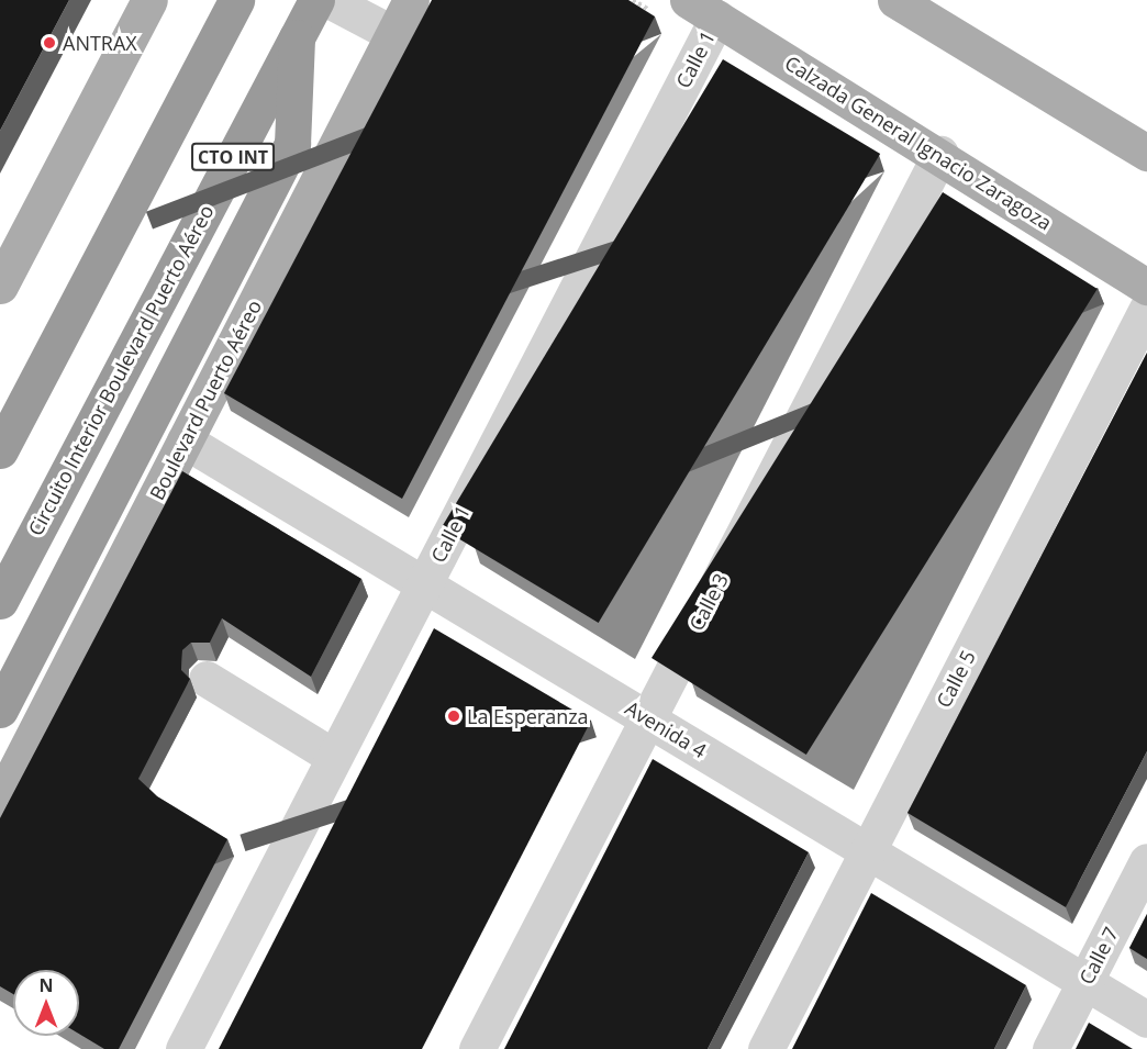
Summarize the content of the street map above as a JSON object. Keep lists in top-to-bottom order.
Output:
{
  "streets": {
    "highway": ["CTO INT", "Circuito Interior Boulevard Puerto Aéreo"],
    "main road": ["Calzada General Ignacio Zaragoza", "Boulevard Puerto Aéreo"],
    "street": [
      "Calle 1",
      "Calle 3",
      "Calle 5",
      "Avenida 4",
      "Calle 7"
    ]
  },
  "crossings": [
    ["Calle 1", "Calzada General Ignacio Zaragoza"],
    ["Calle 1", "Avenida 4"],
    ["Calzada General Ignacio Zaragoza", "Calle 3"],
    ["Boulevard Puerto Aéreo", "Avenida 4"],
    ["Calle 3", "Avenida 4"],
    ["Calle 5", "Avenida 4"],
    ["Avenida 4", "Calle 7"]
  ],
  "places": ["ANTRAX", "La Esperanza"],
  "north": "top"
}
